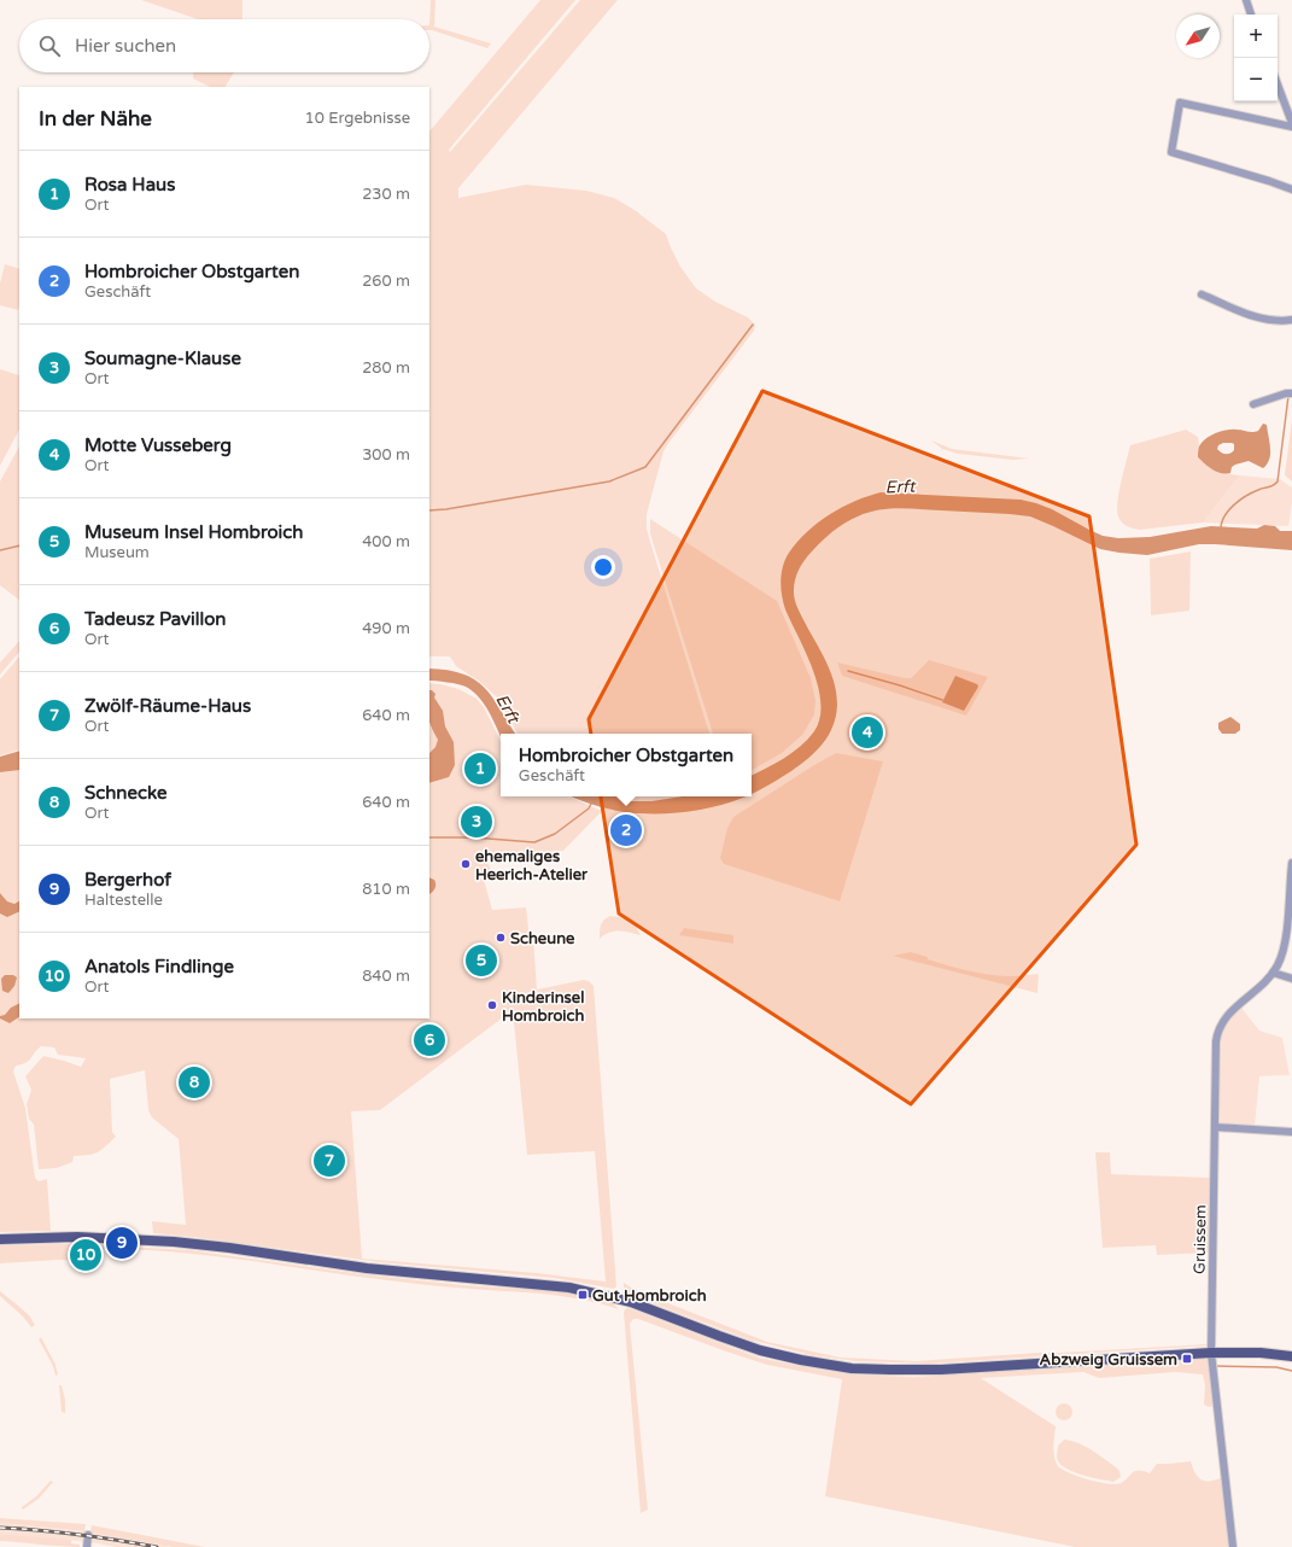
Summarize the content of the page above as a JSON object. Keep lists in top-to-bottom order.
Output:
{
  "streets": {
    "street": ["Gruissem"]
  },
  "water": ["Erft"],
  "places": {
    "other": ["ehemaliges Heerich-Atelier", "Scheune", "Kinderinsel Hombroich"],
    "transit": ["Gut Hombroich", "Abzweig Gruissem"]
  },
  "north": "bottom left",
  "page": {
    "map_buttons": ["+", "−"],
    "search": "Hier suchen",
    "heading": ["In der Nähe", "10 Ergebnisse"],
    "list": [
      {
        "mark": "1",
        "name": "Rosa Haus",
        "note": "Ort",
        "value": "230 m"
      },
      {
        "mark": "2",
        "name": "Hombroicher Obstgarten",
        "note": "Geschäft",
        "value": "260 m"
      },
      {
        "mark": "3",
        "name": "Soumagne-Klause",
        "note": "Ort",
        "value": "280 m"
      },
      {
        "mark": "4",
        "name": "Motte Vusseberg",
        "note": "Ort",
        "value": "300 m"
      },
      {
        "mark": "5",
        "name": "Museum Insel Hombroich",
        "note": "Museum",
        "value": "400 m"
      },
      {
        "mark": "6",
        "name": "Tadeusz Pavillon",
        "note": "Ort",
        "value": "490 m"
      },
      {
        "mark": "7",
        "name": "Zwölf-Räume-Haus",
        "note": "Ort",
        "value": "640 m"
      },
      {
        "mark": "8",
        "name": "Schnecke",
        "note": "Ort",
        "value": "640 m"
      },
      {
        "mark": "9",
        "name": "Bergerhof",
        "note": "Haltestelle",
        "value": "810 m"
      },
      {
        "mark": "10",
        "name": "Anatols Findlinge",
        "note": "Ort",
        "value": "840 m"
      }
    ],
    "pins": [
      "4",
      "1",
      "3",
      "2",
      "5",
      "6",
      "8",
      "7",
      "9",
      "10"
    ],
    "popup": ["Hombroicher Obstgarten", "Geschäft"]
  }
}
